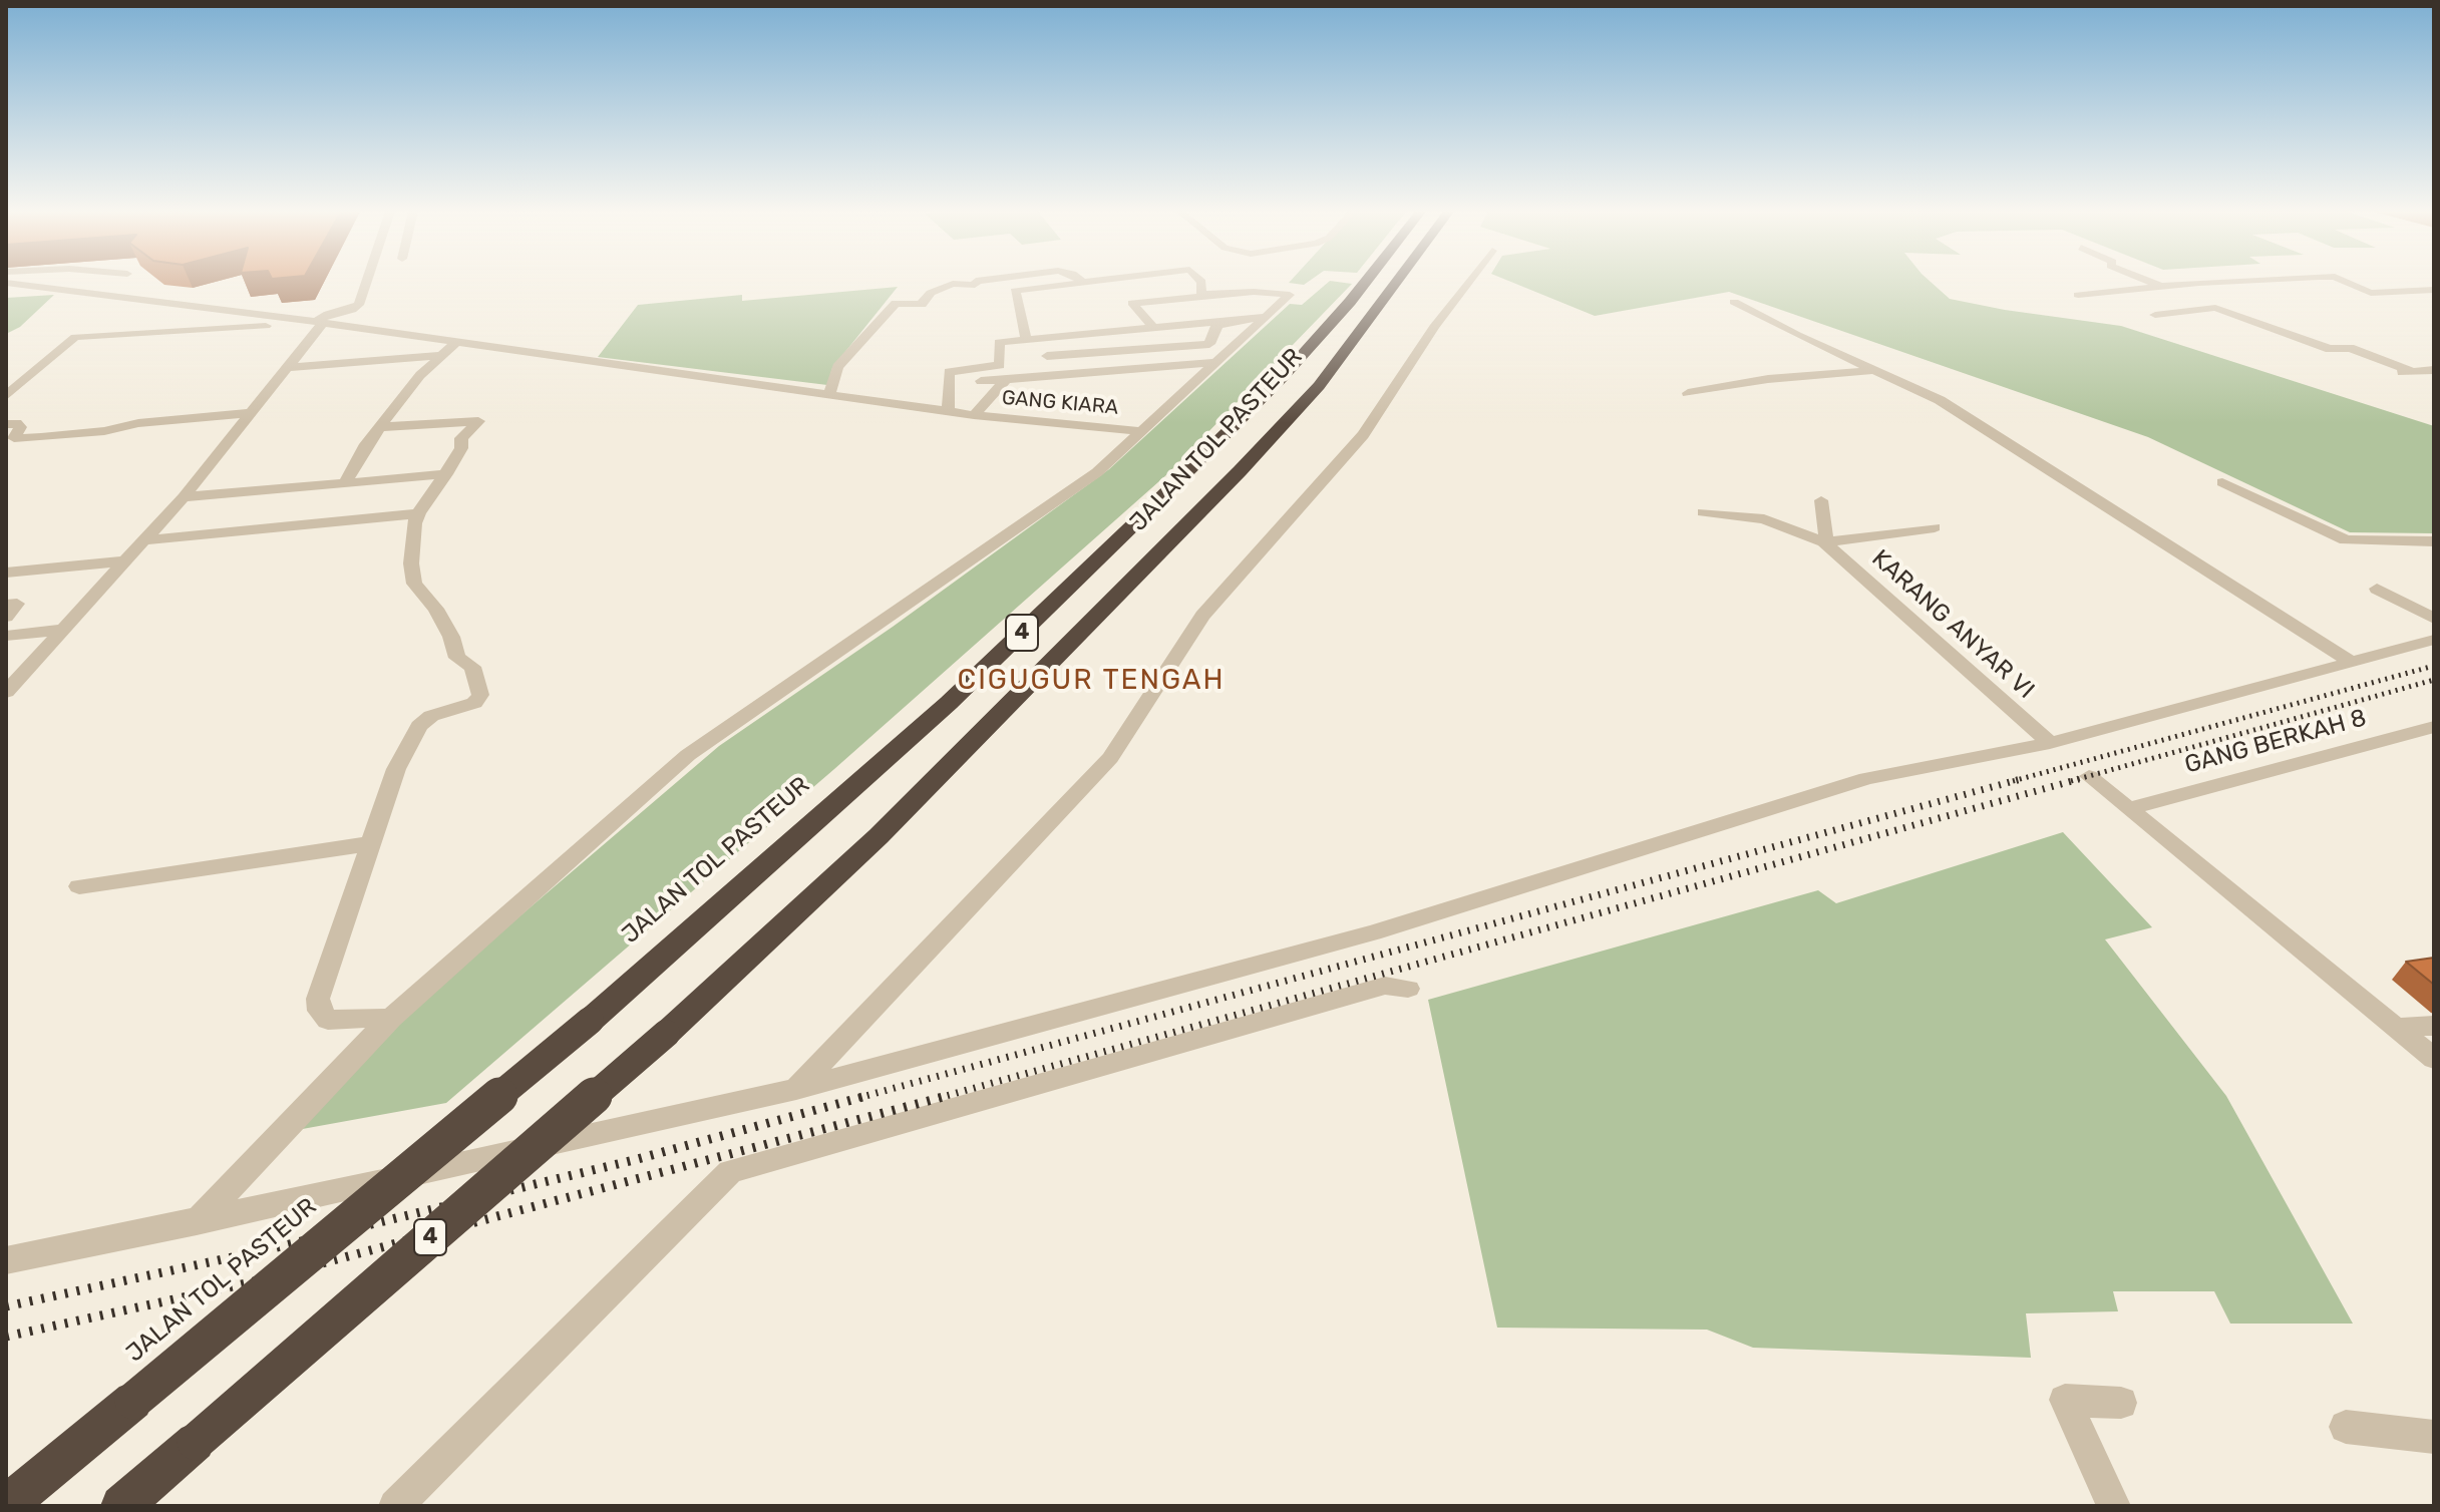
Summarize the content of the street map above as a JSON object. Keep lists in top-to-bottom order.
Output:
{
  "streets": {
    "highway": ["JALAN TOL PASTEUR", "4"],
    "street": ["GANG KIARA", "KARANG ANYAR VI", "GANG BERKAH 8"]
  },
  "districts": ["CIGUGUR TENGAH"]
}
